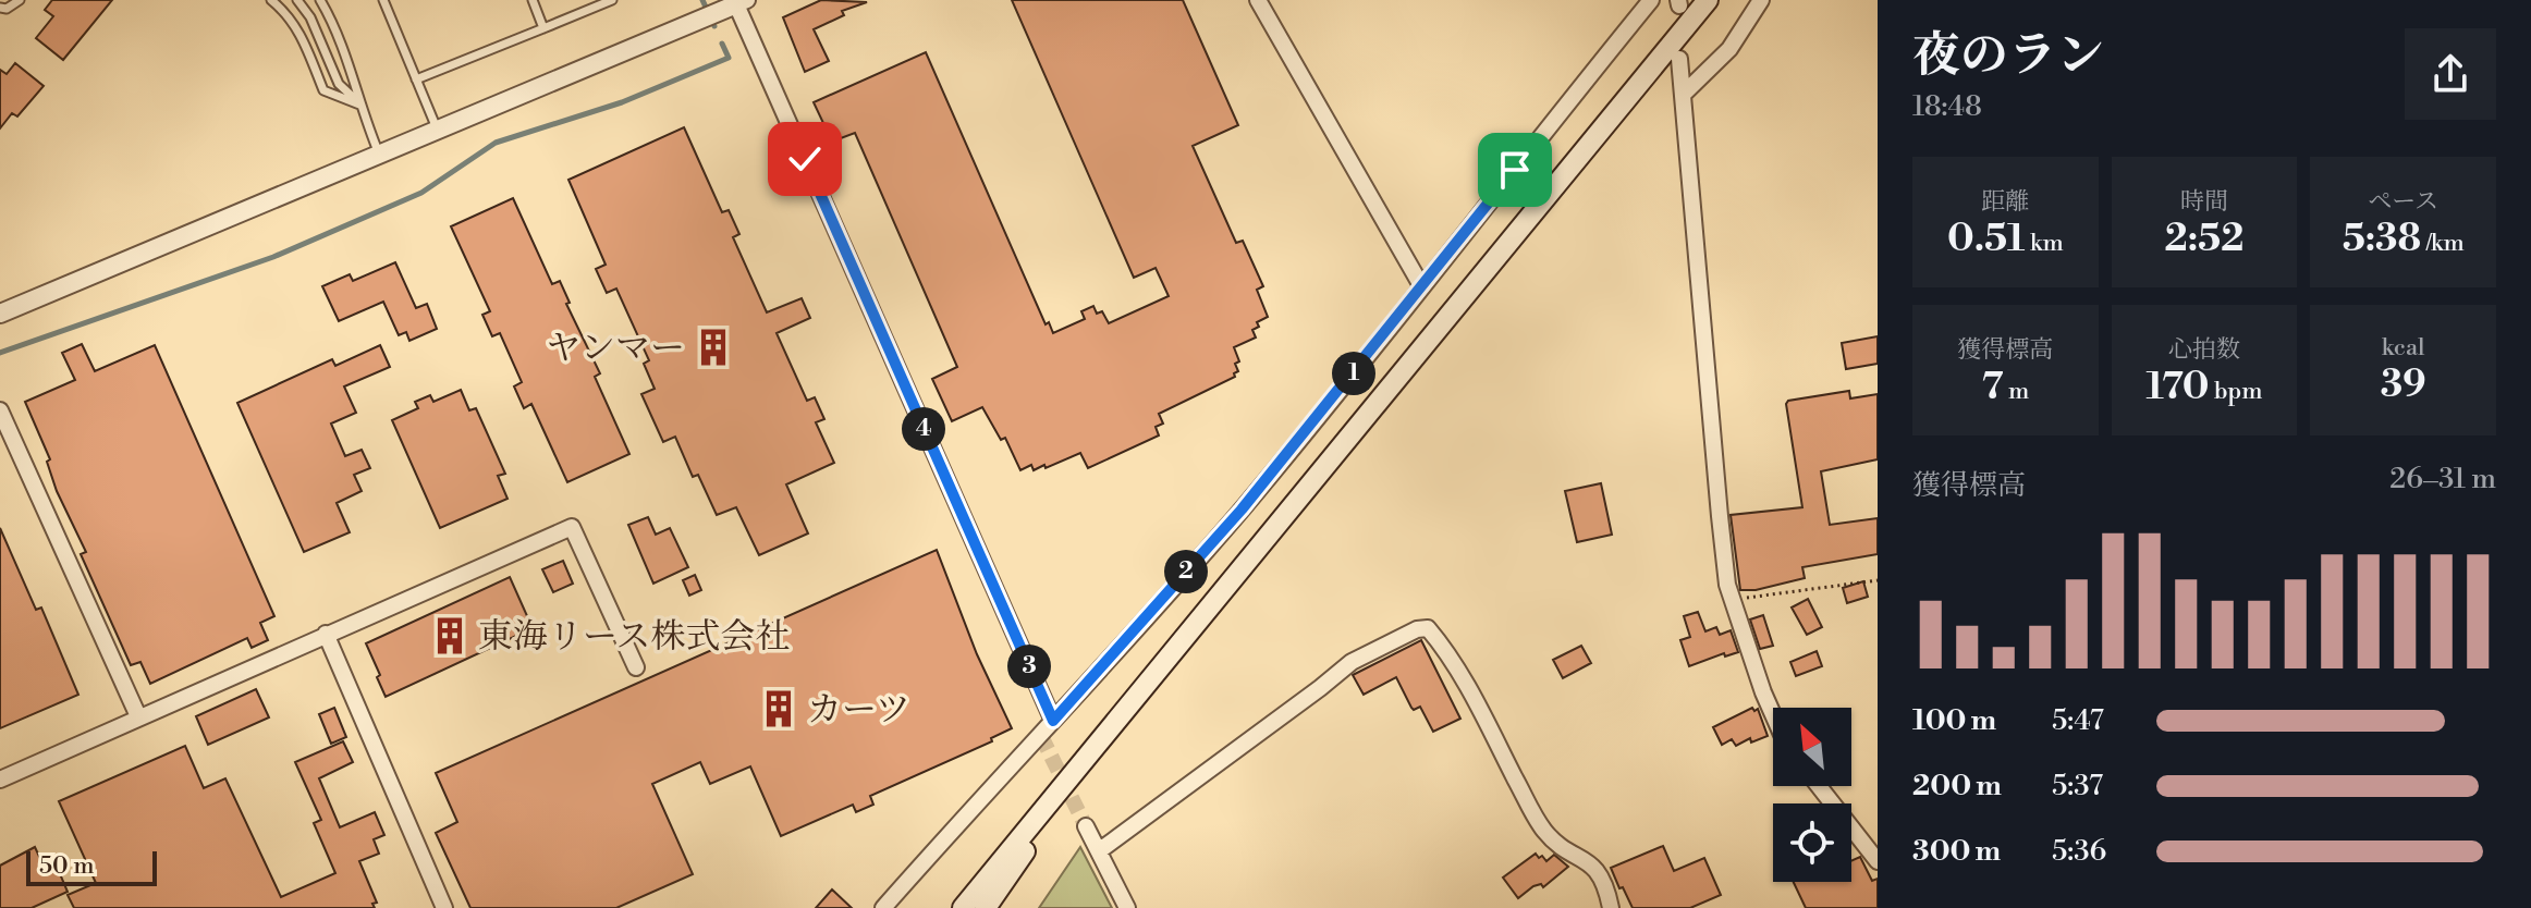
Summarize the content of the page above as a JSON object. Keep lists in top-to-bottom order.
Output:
{
  "places": {
    "building": ["ヤンマー", "東海リース株式会社", "カーツ"]
  },
  "scale_bar": "50 m",
  "north": "top left",
  "page": {
    "heading": ["夜のラン", "18:48"],
    "stats": [
      ["距離", "0.51 km"],
      ["時間", "2:52"],
      ["ペース", "5:38 /km"],
      ["獲得標高", "7 m"],
      ["心拍数", "170 bpm"],
      ["kcal", "39"]
    ],
    "pins": [
      "1",
      "4",
      "2",
      "3"
    ],
    "chart": ["獲得標高", "26–31 m"],
    "list": [
      {
        "name": "100 m",
        "note": "5:47"
      },
      {
        "name": "200 m",
        "note": "5:37"
      },
      {
        "name": "300 m",
        "note": "5:36"
      }
    ],
    "scale": "50 m"
  }
}
